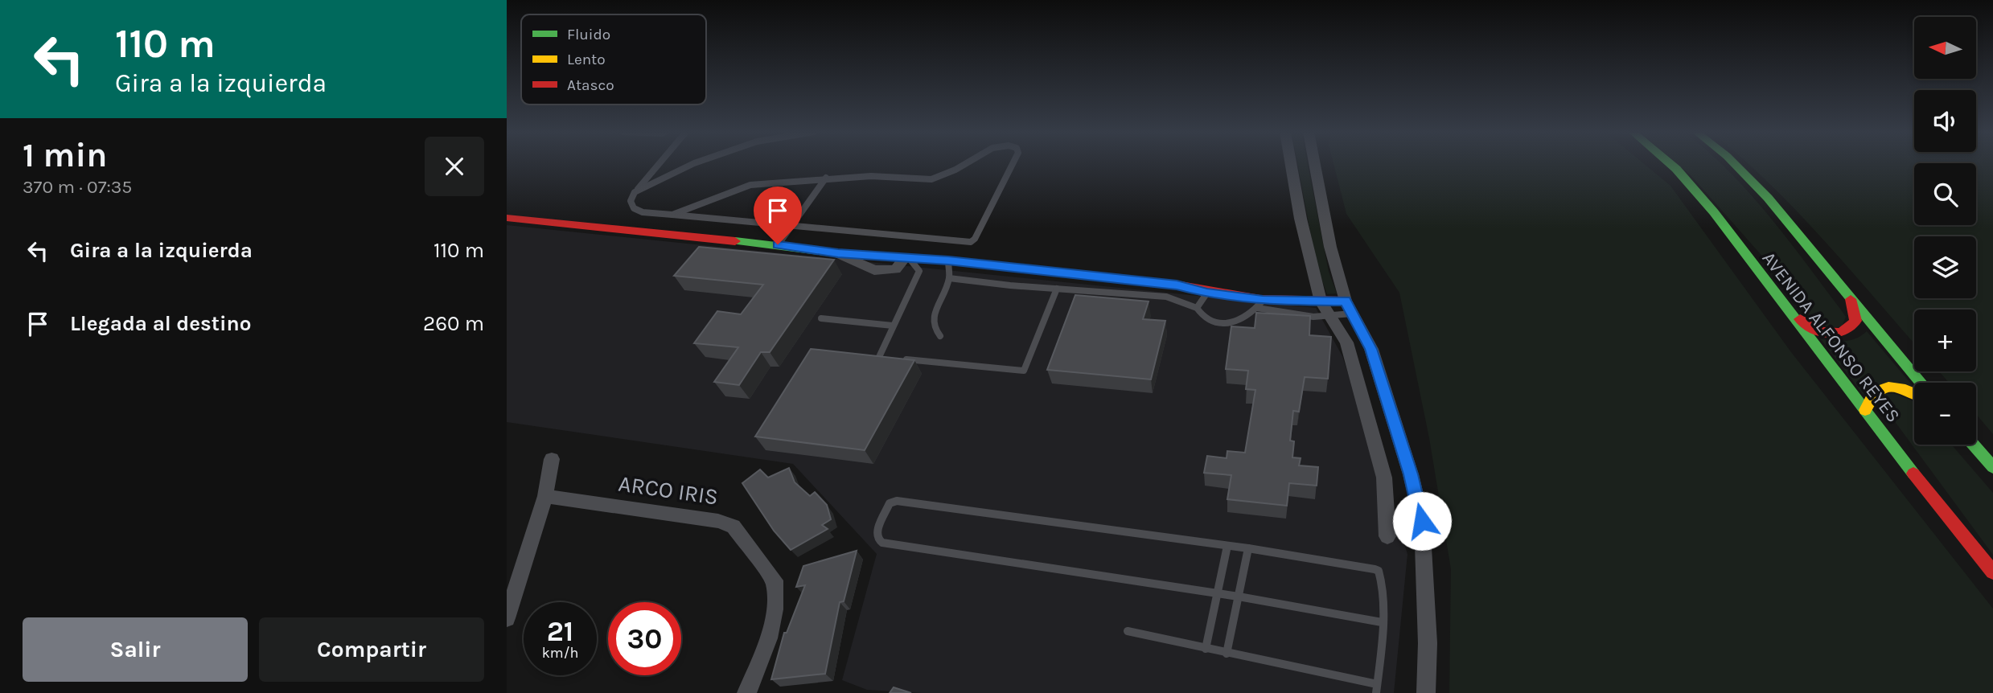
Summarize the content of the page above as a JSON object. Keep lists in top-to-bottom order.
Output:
{
  "streets": {
    "main road": ["AVENIDA ALFONSO REYES"],
    "street": ["ARCO IRIS"]
  },
  "legend": ["Fluido", "Lento", "Atasco"],
  "north": "left",
  "page": {
    "turn": ["110 m", "Gira a la izquierda"],
    "map_buttons": ["+", "−"],
    "heading": ["1 min", "370 m · 07:35"],
    "list": [
      {
        "name": "Gira a la izquierda",
        "value": "110 m"
      },
      {
        "name": "Llegada al destino",
        "value": "260 m"
      }
    ],
    "speed": "21 km/h",
    "limit": "30",
    "buttons": ["Salir", "Compartir"]
  }
}
